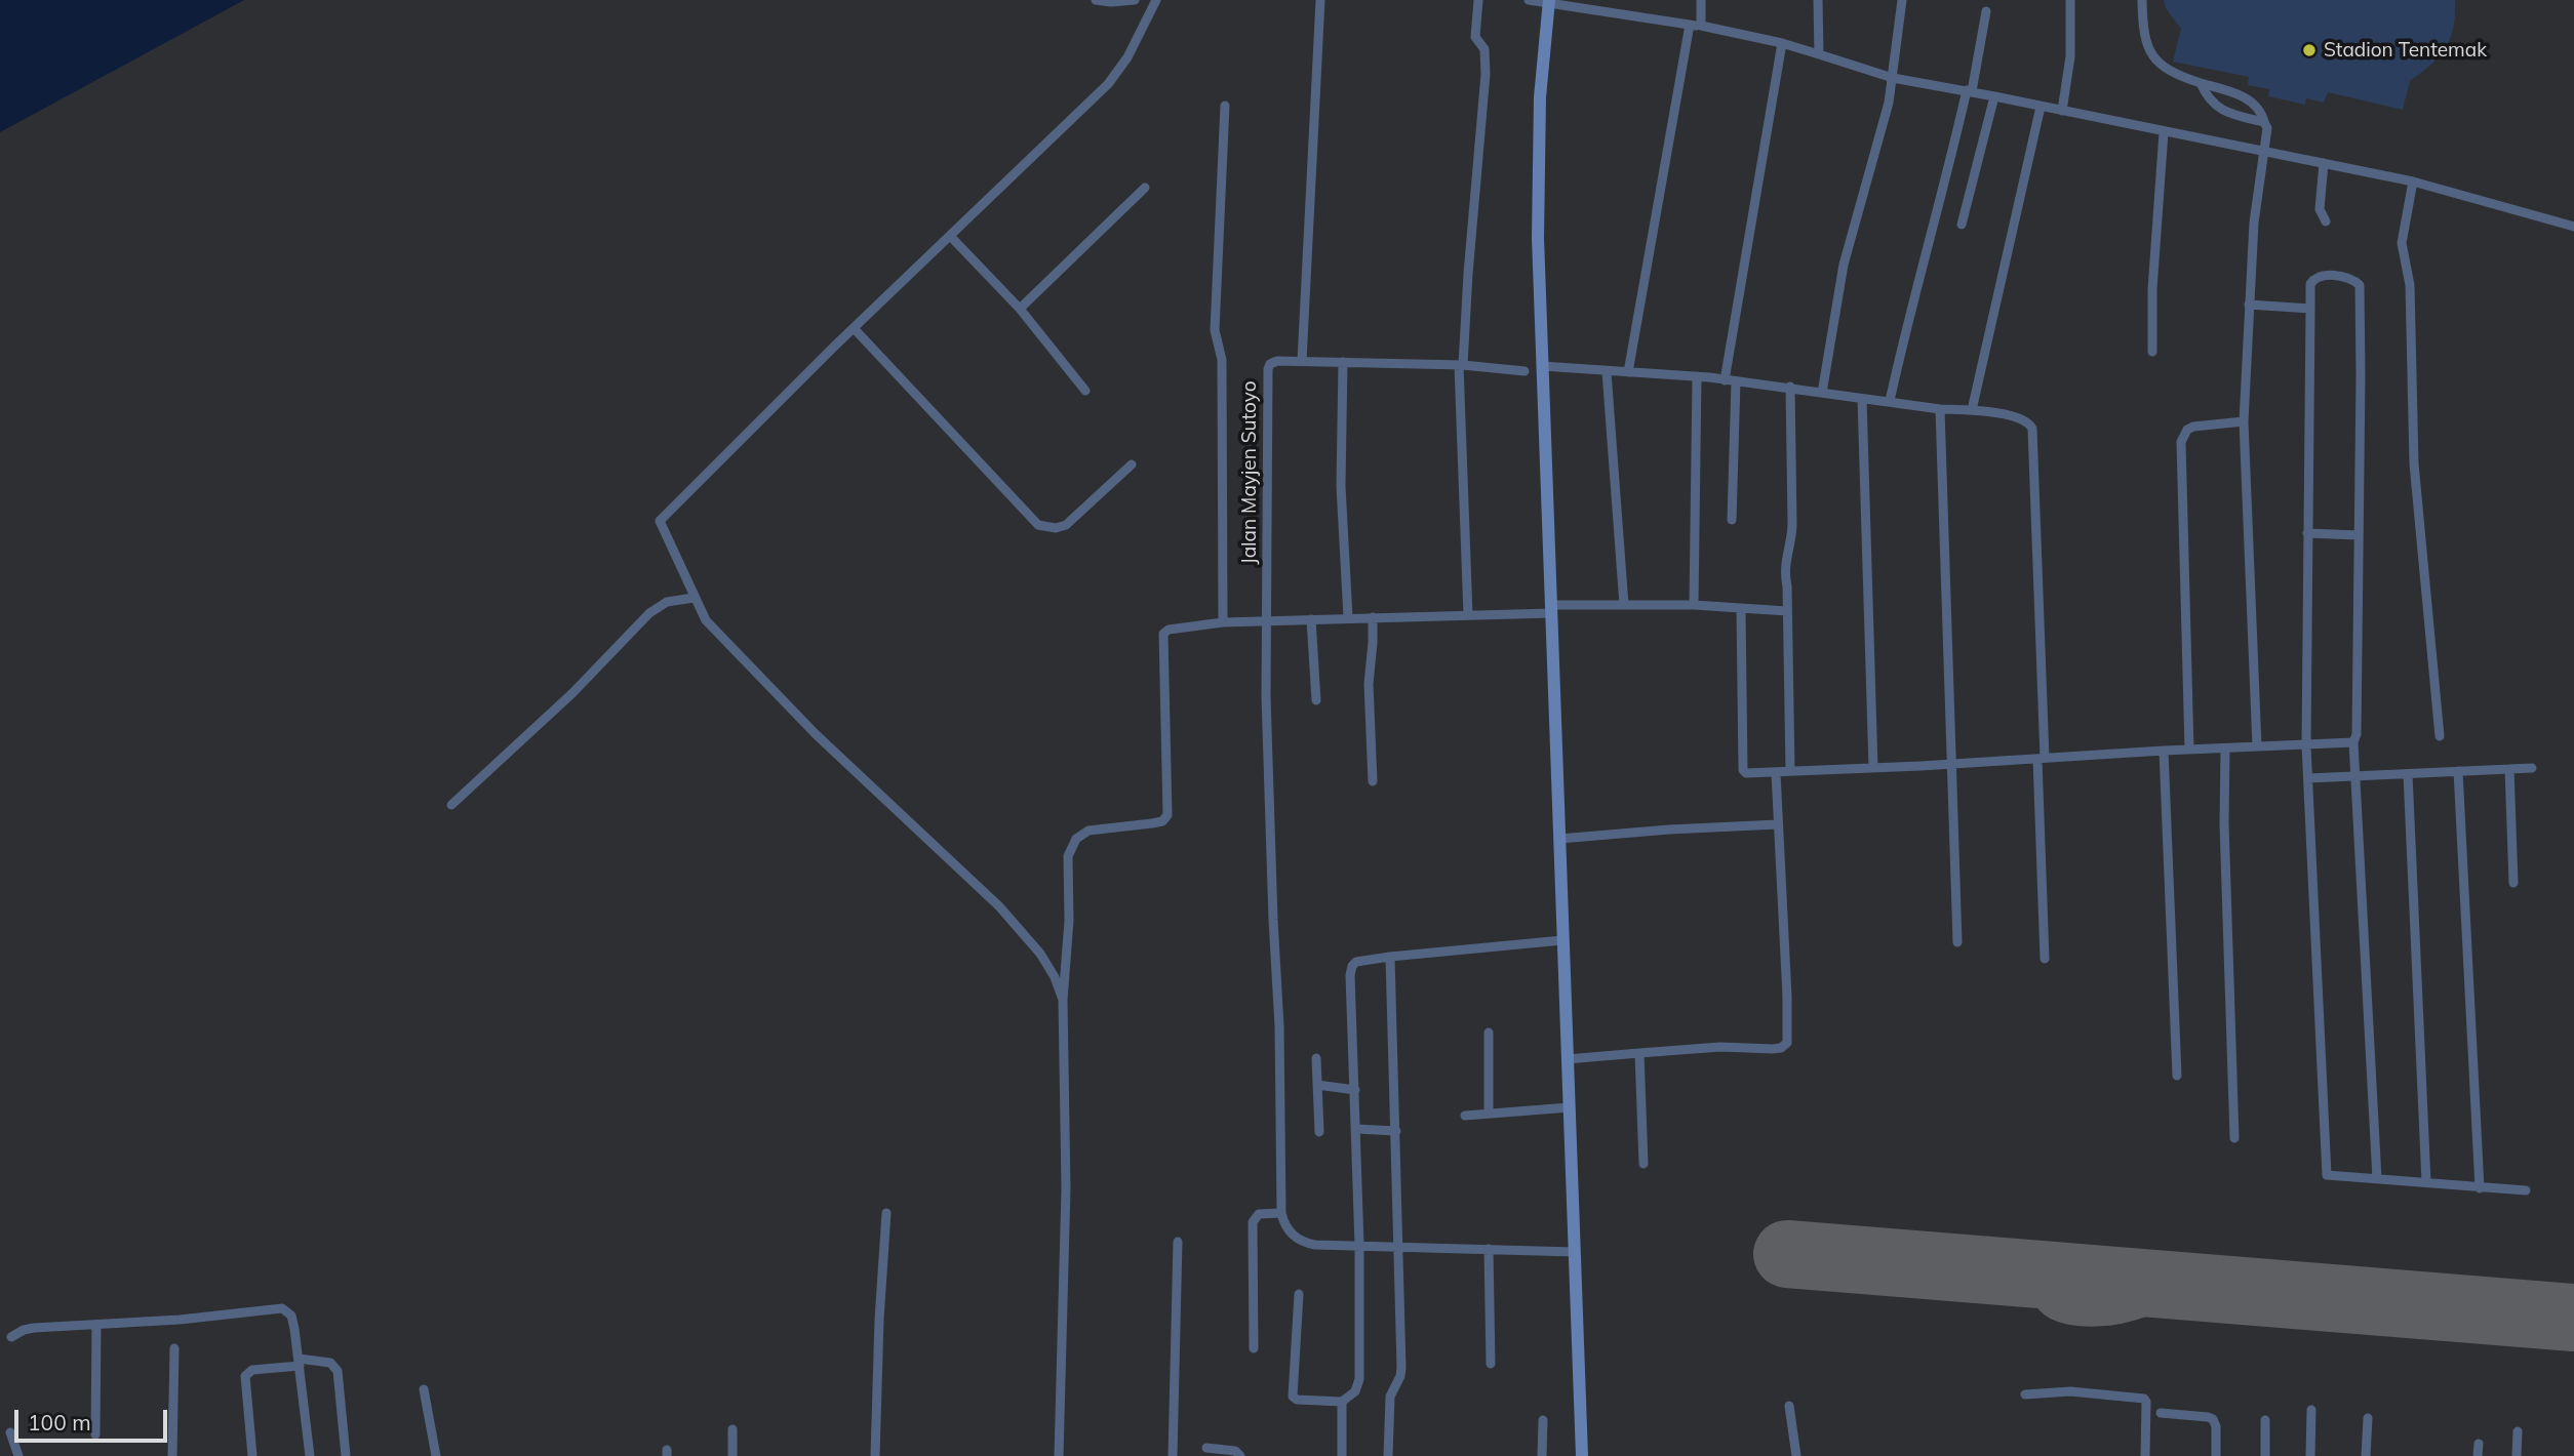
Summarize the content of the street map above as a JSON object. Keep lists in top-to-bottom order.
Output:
{
  "streets": {
    "street": ["Jalan Mayjen Sutoyo"]
  },
  "places": ["Stadion Tentemak"],
  "scale_bar": "100 m"
}
